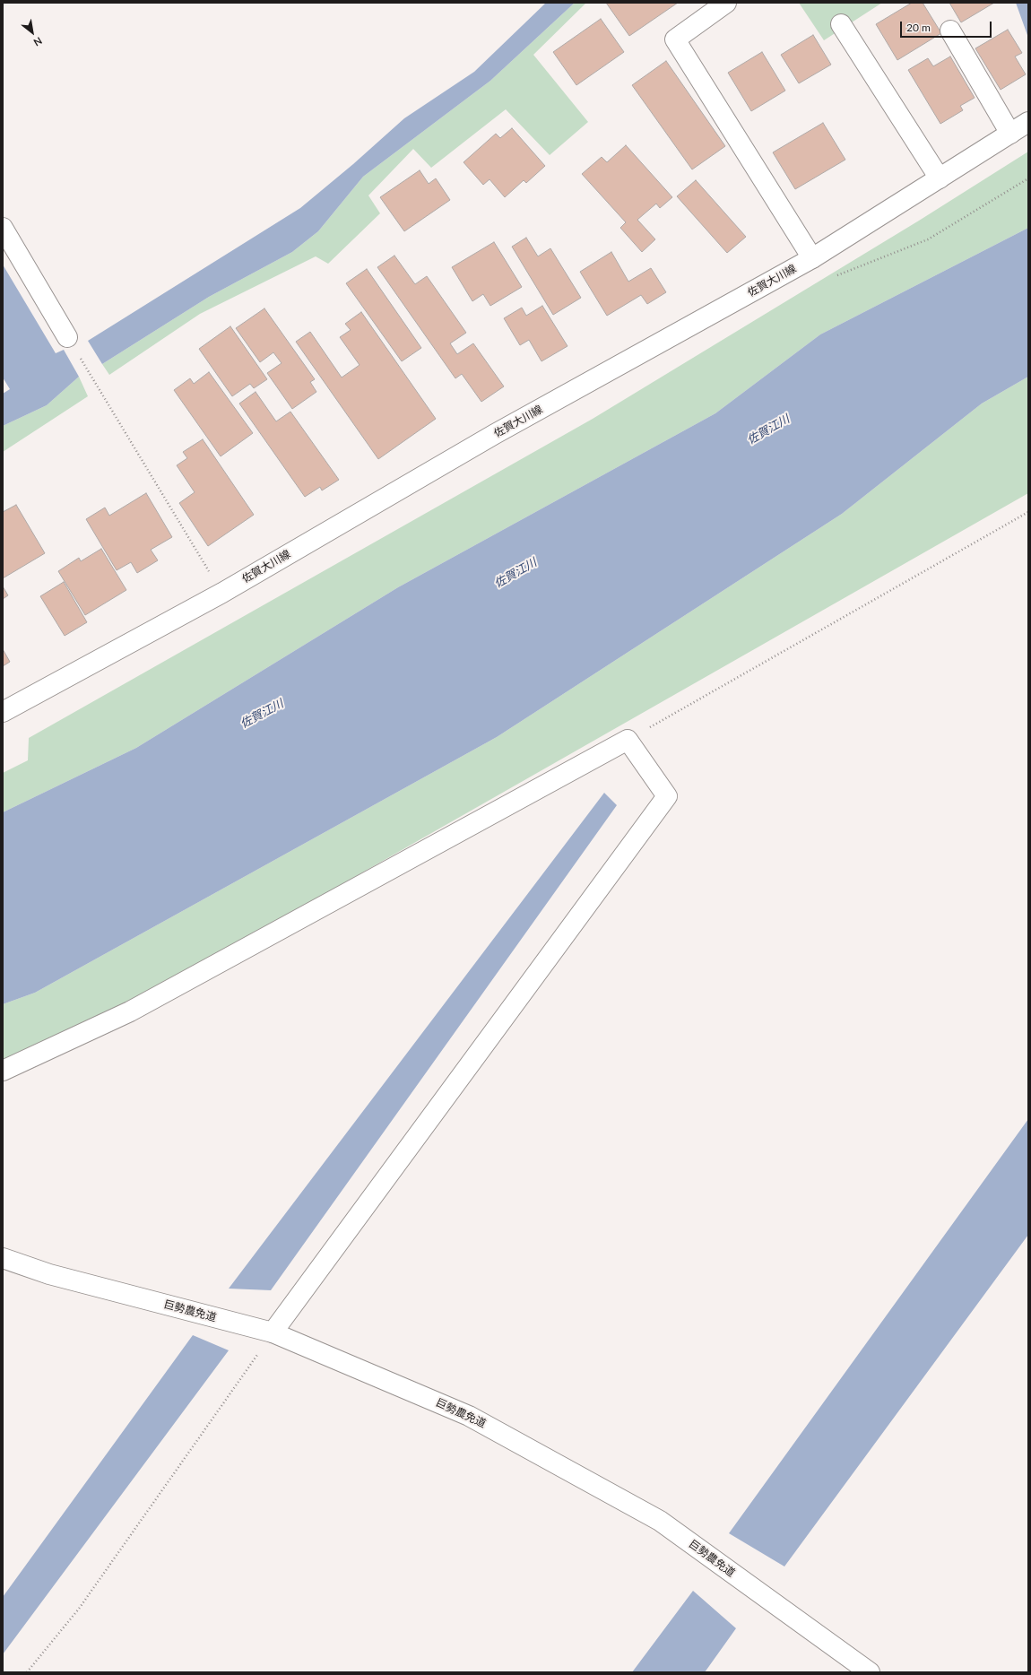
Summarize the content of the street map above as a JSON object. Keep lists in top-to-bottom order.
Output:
{
  "streets": {
    "street": ["佐賀大川線", "巨勢農免道"]
  },
  "water": ["佐賀江川"],
  "scale_bar": "20 m",
  "north": "bottom right"
}
